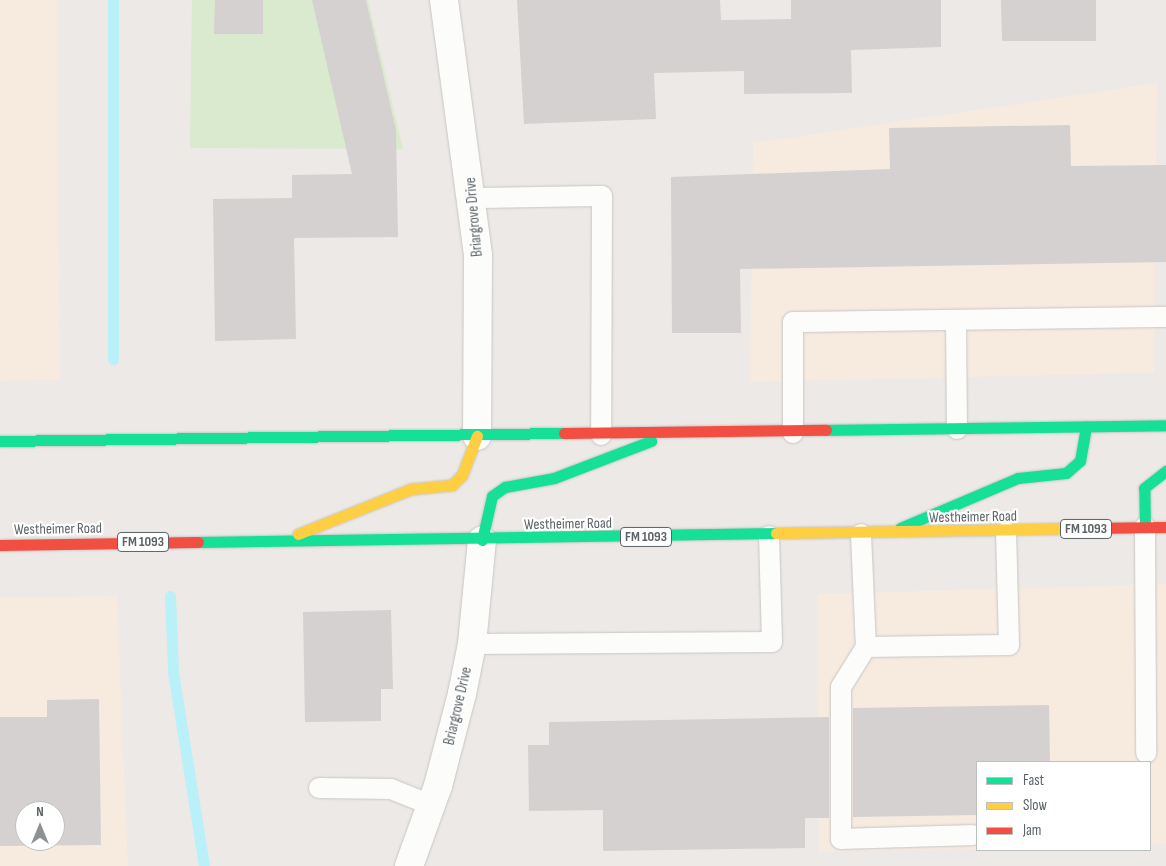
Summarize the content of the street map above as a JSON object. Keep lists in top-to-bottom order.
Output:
{
  "streets": {
    "main road": ["Westheimer Road", "FM 1093"],
    "street": ["Briargrove Drive"]
  },
  "crossings": [
    ["Briargrove Drive", "Westheimer Road"]
  ],
  "legend": ["Fast", "Slow", "Jam"],
  "north": "top"
}
